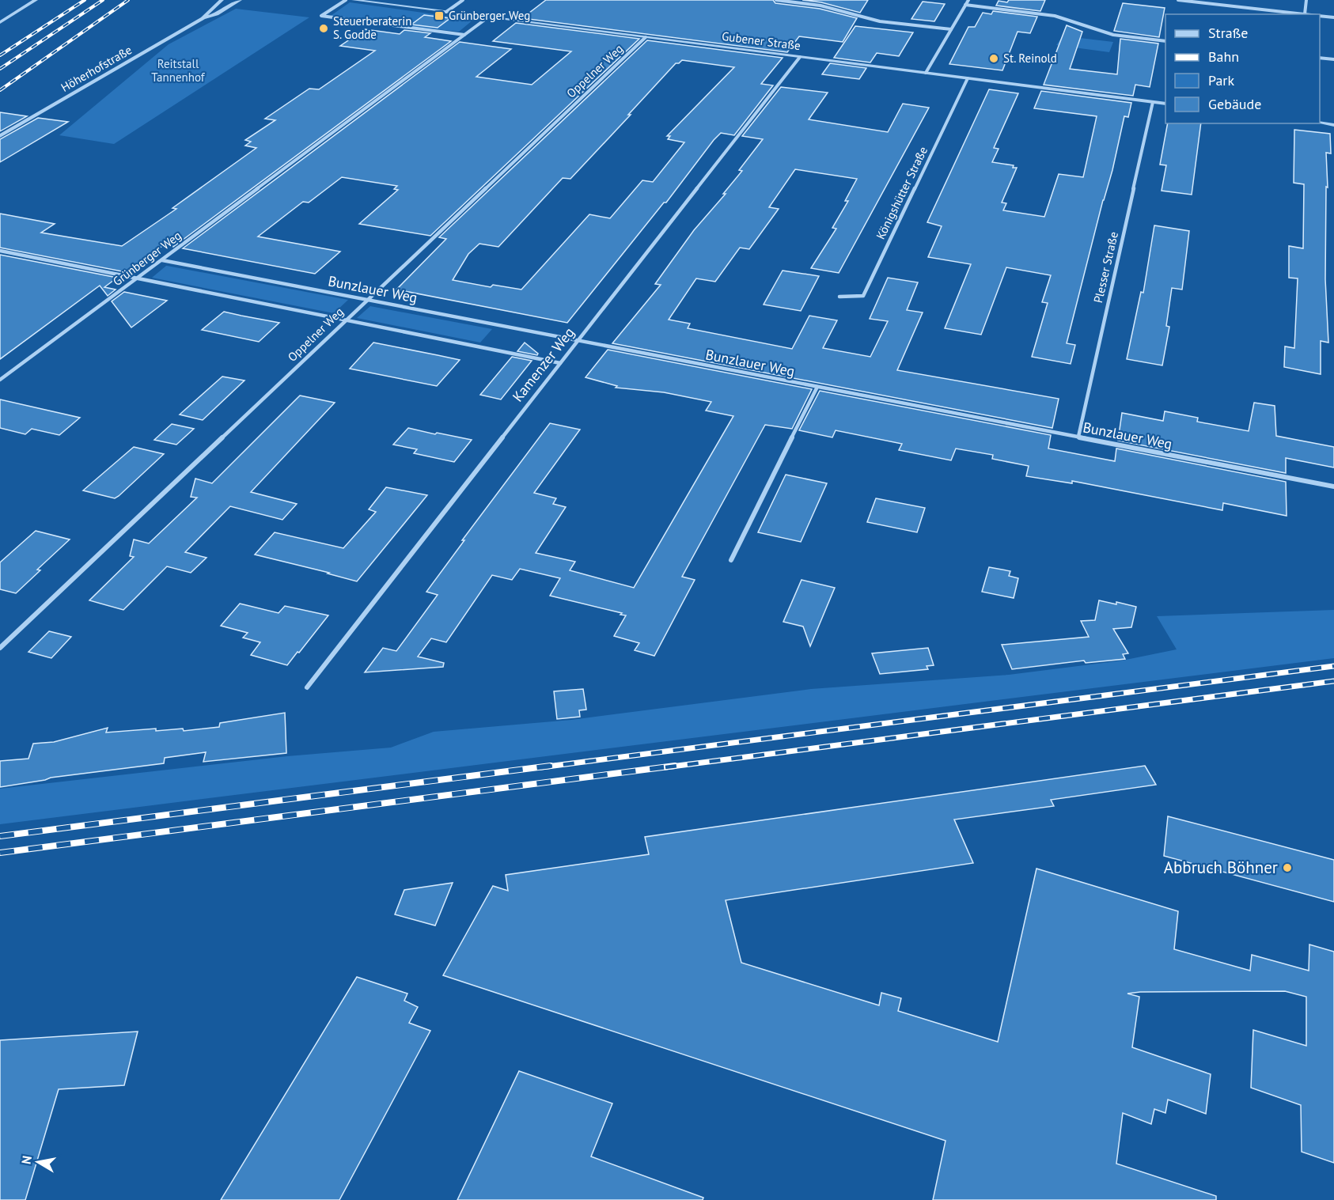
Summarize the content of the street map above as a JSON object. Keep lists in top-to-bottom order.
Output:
{
  "streets": {
    "street": [
      "Gubener Straße",
      "Höherhofstraße",
      "Oppelner Weg",
      "Königshütter Straße",
      "Grünberger Weg",
      "Plesser Straße",
      "Bunzlauer Weg",
      "Kamenzer Weg"
    ]
  },
  "crossings": [
    ["Gubener Straße", "Oppelner Weg"],
    ["Gubener Straße", "Königshütter Straße"],
    ["Gubener Straße", "Grünberger Weg"],
    ["Gubener Straße", "Plesser Straße"],
    ["Gubener Straße", "Kamenzer Weg"],
    ["Oppelner Weg", "Bunzlauer Weg"],
    ["Grünberger Weg", "Bunzlauer Weg"],
    ["Plesser Straße", "Bunzlauer Weg"],
    ["Bunzlauer Weg", "Kamenzer Weg"]
  ],
  "parks": ["Reitstall Tannenhof"],
  "places": {
    "transit": ["Grünberger Weg"],
    "other": ["Steuerberaterin S. Godde", "St. Reinold", "Abbruch Böhner"]
  },
  "legend": [
    "Straße",
    "Bahn",
    "Park",
    "Gebäude"
  ],
  "north": "left"
}
